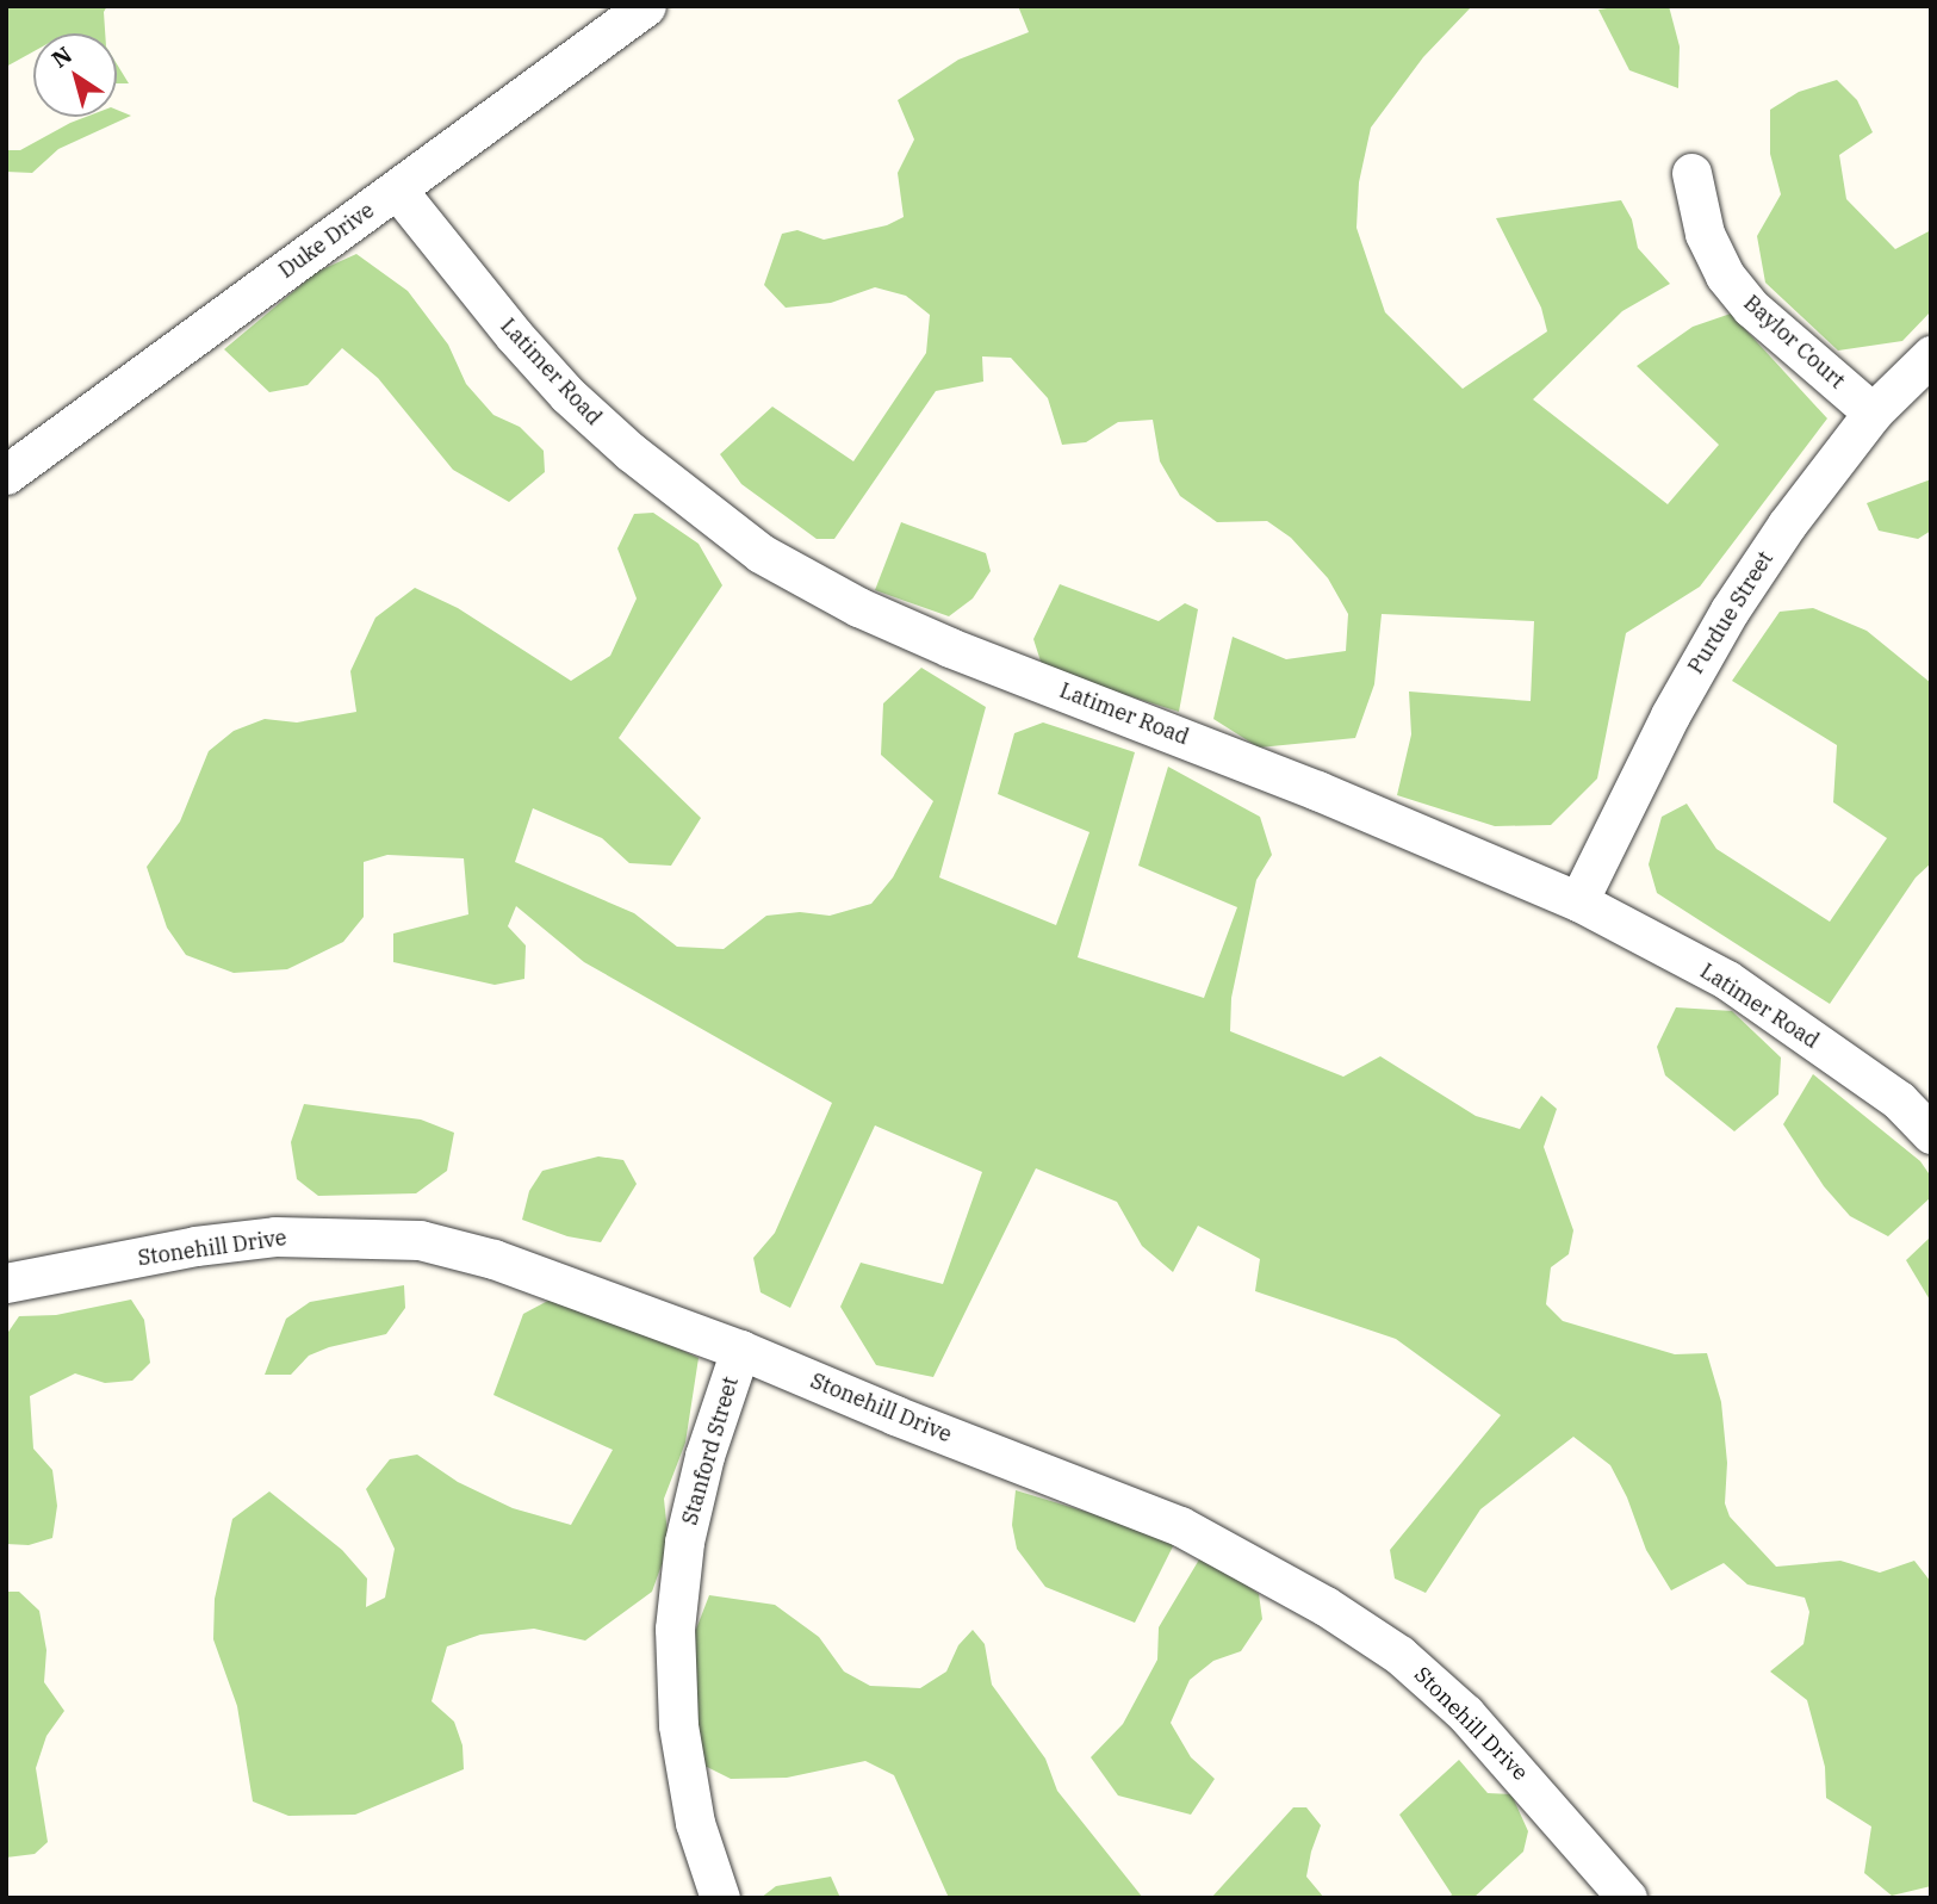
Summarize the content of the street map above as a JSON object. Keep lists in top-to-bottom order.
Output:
{
  "streets": {
    "street": [
      "Duke Drive",
      "Baylor Court",
      "Latimer Road",
      "Purdue Street",
      "Stonehill Drive",
      "Stanford Street"
    ]
  },
  "crossings": [
    ["Duke Drive", "Latimer Road"],
    ["Baylor Court", "Purdue Street"],
    ["Latimer Road", "Purdue Street"],
    ["Stonehill Drive", "Stanford Street"]
  ],
  "north": "top left"
}
